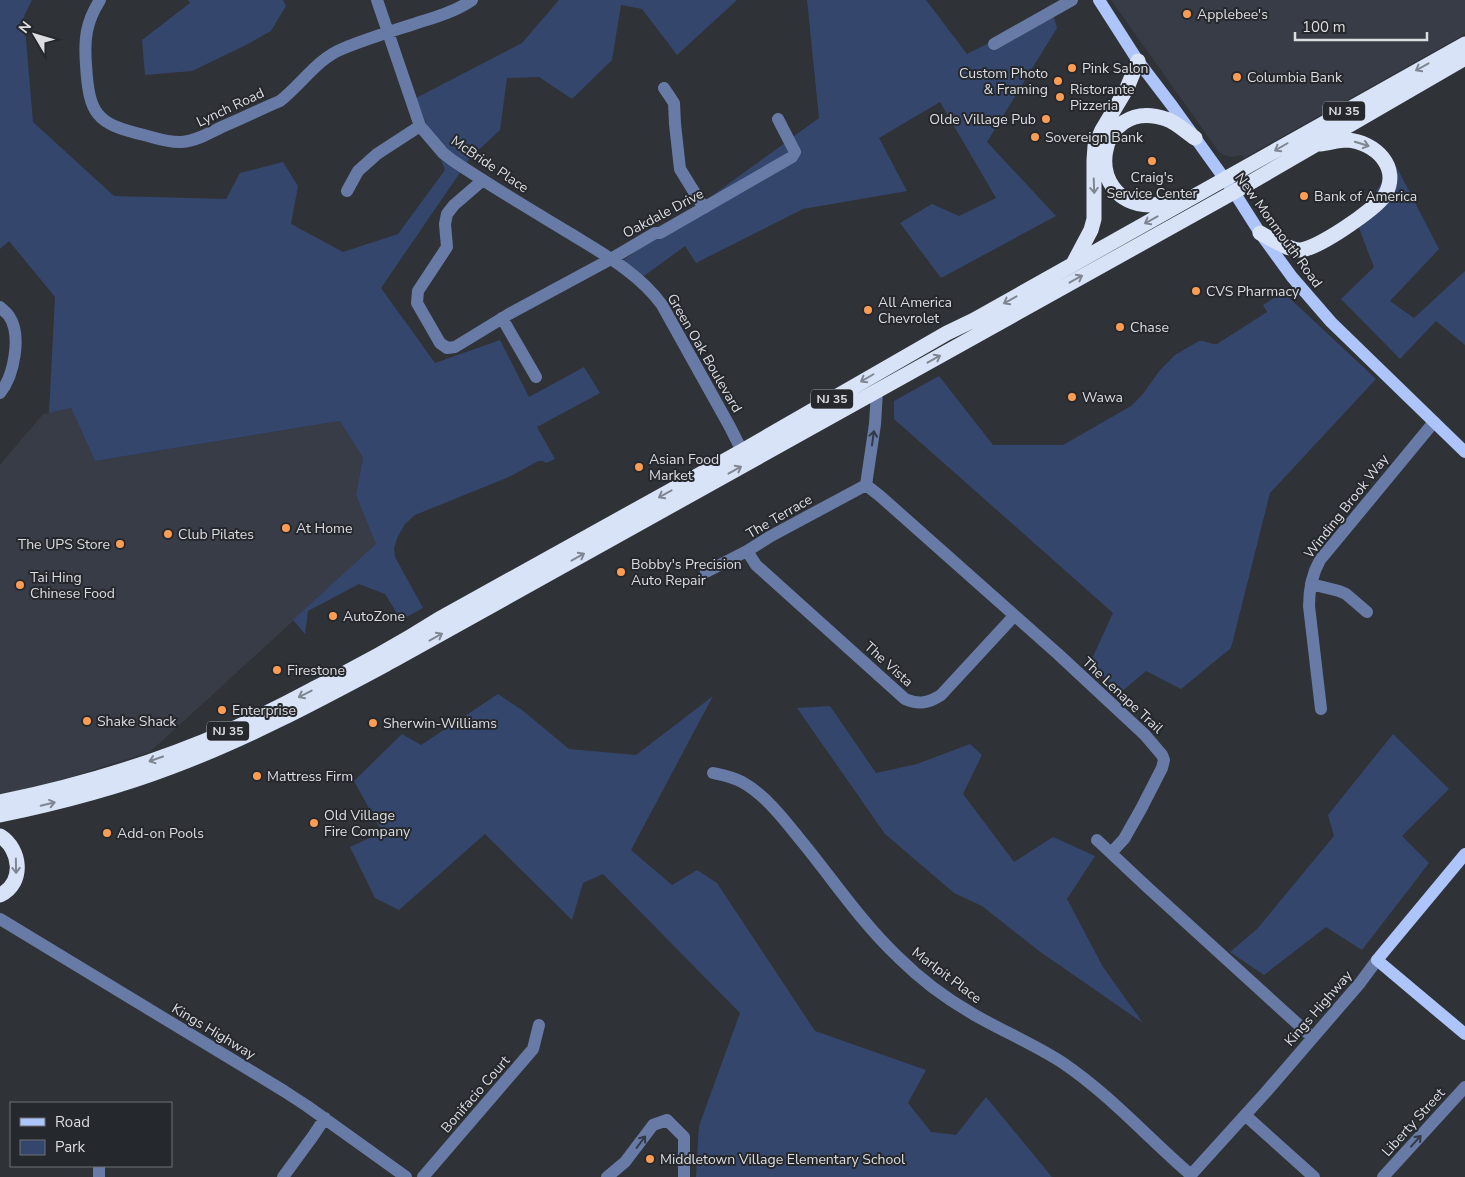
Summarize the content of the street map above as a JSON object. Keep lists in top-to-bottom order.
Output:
{
  "streets": {
    "highway": ["NJ 35"],
    "main road": ["New Monmouth Road", "Kings Highway"],
    "street": [
      "Lynch Road",
      "McBride Place",
      "Oakdale Drive",
      "Green Oak Boulevard",
      "Winding Brook Way",
      "The Terrace",
      "The Vista",
      "The Lenape Trail",
      "Marlpit Place",
      "Bonifacio Court",
      "Liberty Street"
    ]
  },
  "crossings": [
    ["Lynch Road", "McBride Place"],
    ["NJ 35", "New Monmouth Road"],
    ["NJ 35", "Green Oak Boulevard"],
    ["McBride Place", "Oakdale Drive"],
    ["McBride Place", "Green Oak Boulevard"],
    ["Oakdale Drive", "Green Oak Boulevard"],
    ["New Monmouth Road", "Winding Brook Way"],
    ["The Terrace", "The Vista"],
    ["The Terrace", "The Lenape Trail"],
    ["The Vista", "The Lenape Trail"],
    ["Marlpit Place", "Kings Highway"]
  ],
  "one_way": ["Liberty Street"],
  "places": [
    "Applebee's",
    "Pink Salon",
    "Columbia Bank",
    "Custom Photo & Framing",
    "Ristorante Pizzeria",
    "Olde Village Pub",
    "Sovereign Bank",
    "Craig's Service Center",
    "Bank of America",
    "CVS Pharmacy",
    "All America Chevrolet",
    "Chase",
    "Wawa",
    "Asian Food Market",
    "At Home",
    "Club Pilates",
    "The UPS Store",
    "Bobby's Precision Auto Repair",
    "Tai Hing Chinese Food",
    "AutoZone",
    "Firestone",
    "Enterprise",
    "Shake Shack",
    "Sherwin-Williams",
    "Mattress Firm",
    "Old Village Fire Company",
    "Add-on Pools",
    "Middletown Village Elementary School"
  ],
  "legend": ["Road", "Park"],
  "scale_bar": "100 m",
  "north": "top left"
}
